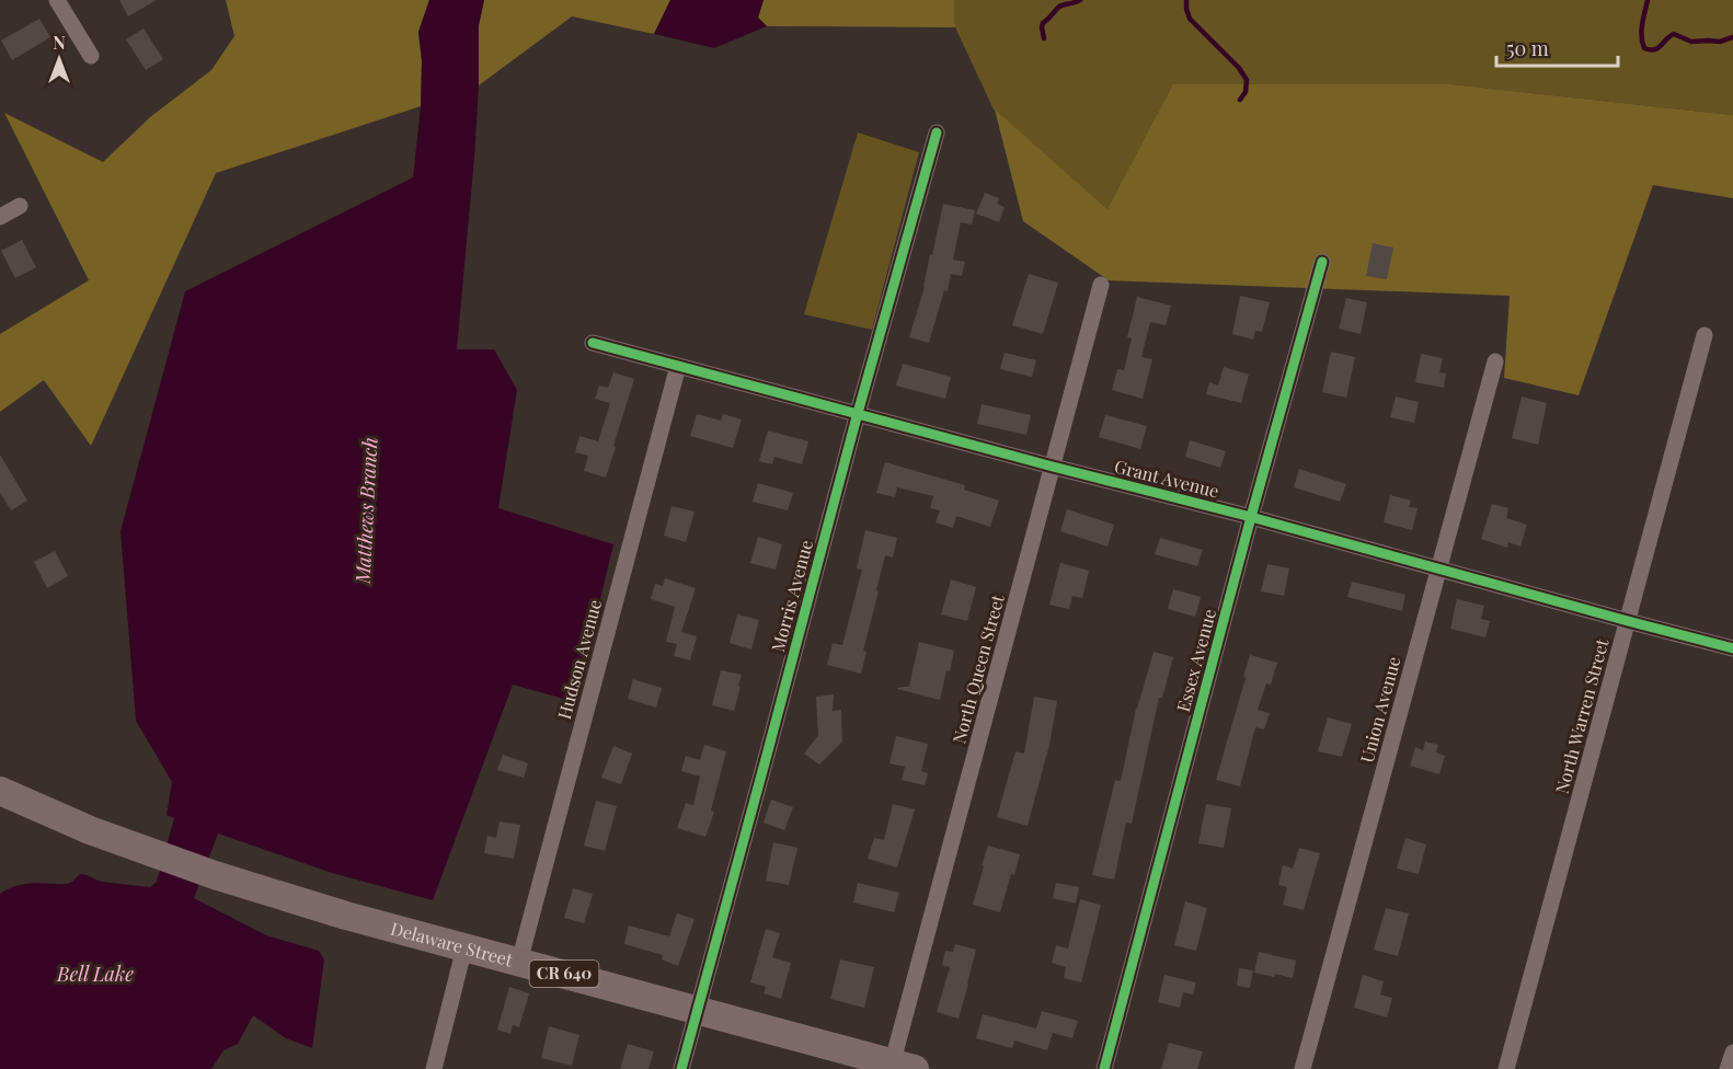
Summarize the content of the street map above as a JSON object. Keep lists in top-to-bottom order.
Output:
{
  "streets": {
    "main road": ["Delaware Street", "CR 640"],
    "street": [
      "Grant Avenue",
      "Morris Avenue",
      "Hudson Avenue",
      "Essex Avenue",
      "North Queen Street",
      "Union Avenue",
      "North Warren Street"
    ]
  },
  "crossings": [
    ["Grant Avenue", "Morris Avenue"],
    ["Grant Avenue", "Hudson Avenue"],
    ["Grant Avenue", "Essex Avenue"],
    ["Grant Avenue", "North Queen Street"],
    ["Grant Avenue", "Union Avenue"],
    ["Grant Avenue", "North Warren Street"],
    ["Morris Avenue", "Delaware Street"],
    ["Hudson Avenue", "Delaware Street"],
    ["North Queen Street", "Delaware Street"]
  ],
  "water": ["Matthews Branch", "Bell Lake"],
  "scale_bar": "50 m",
  "north": "top"
}
